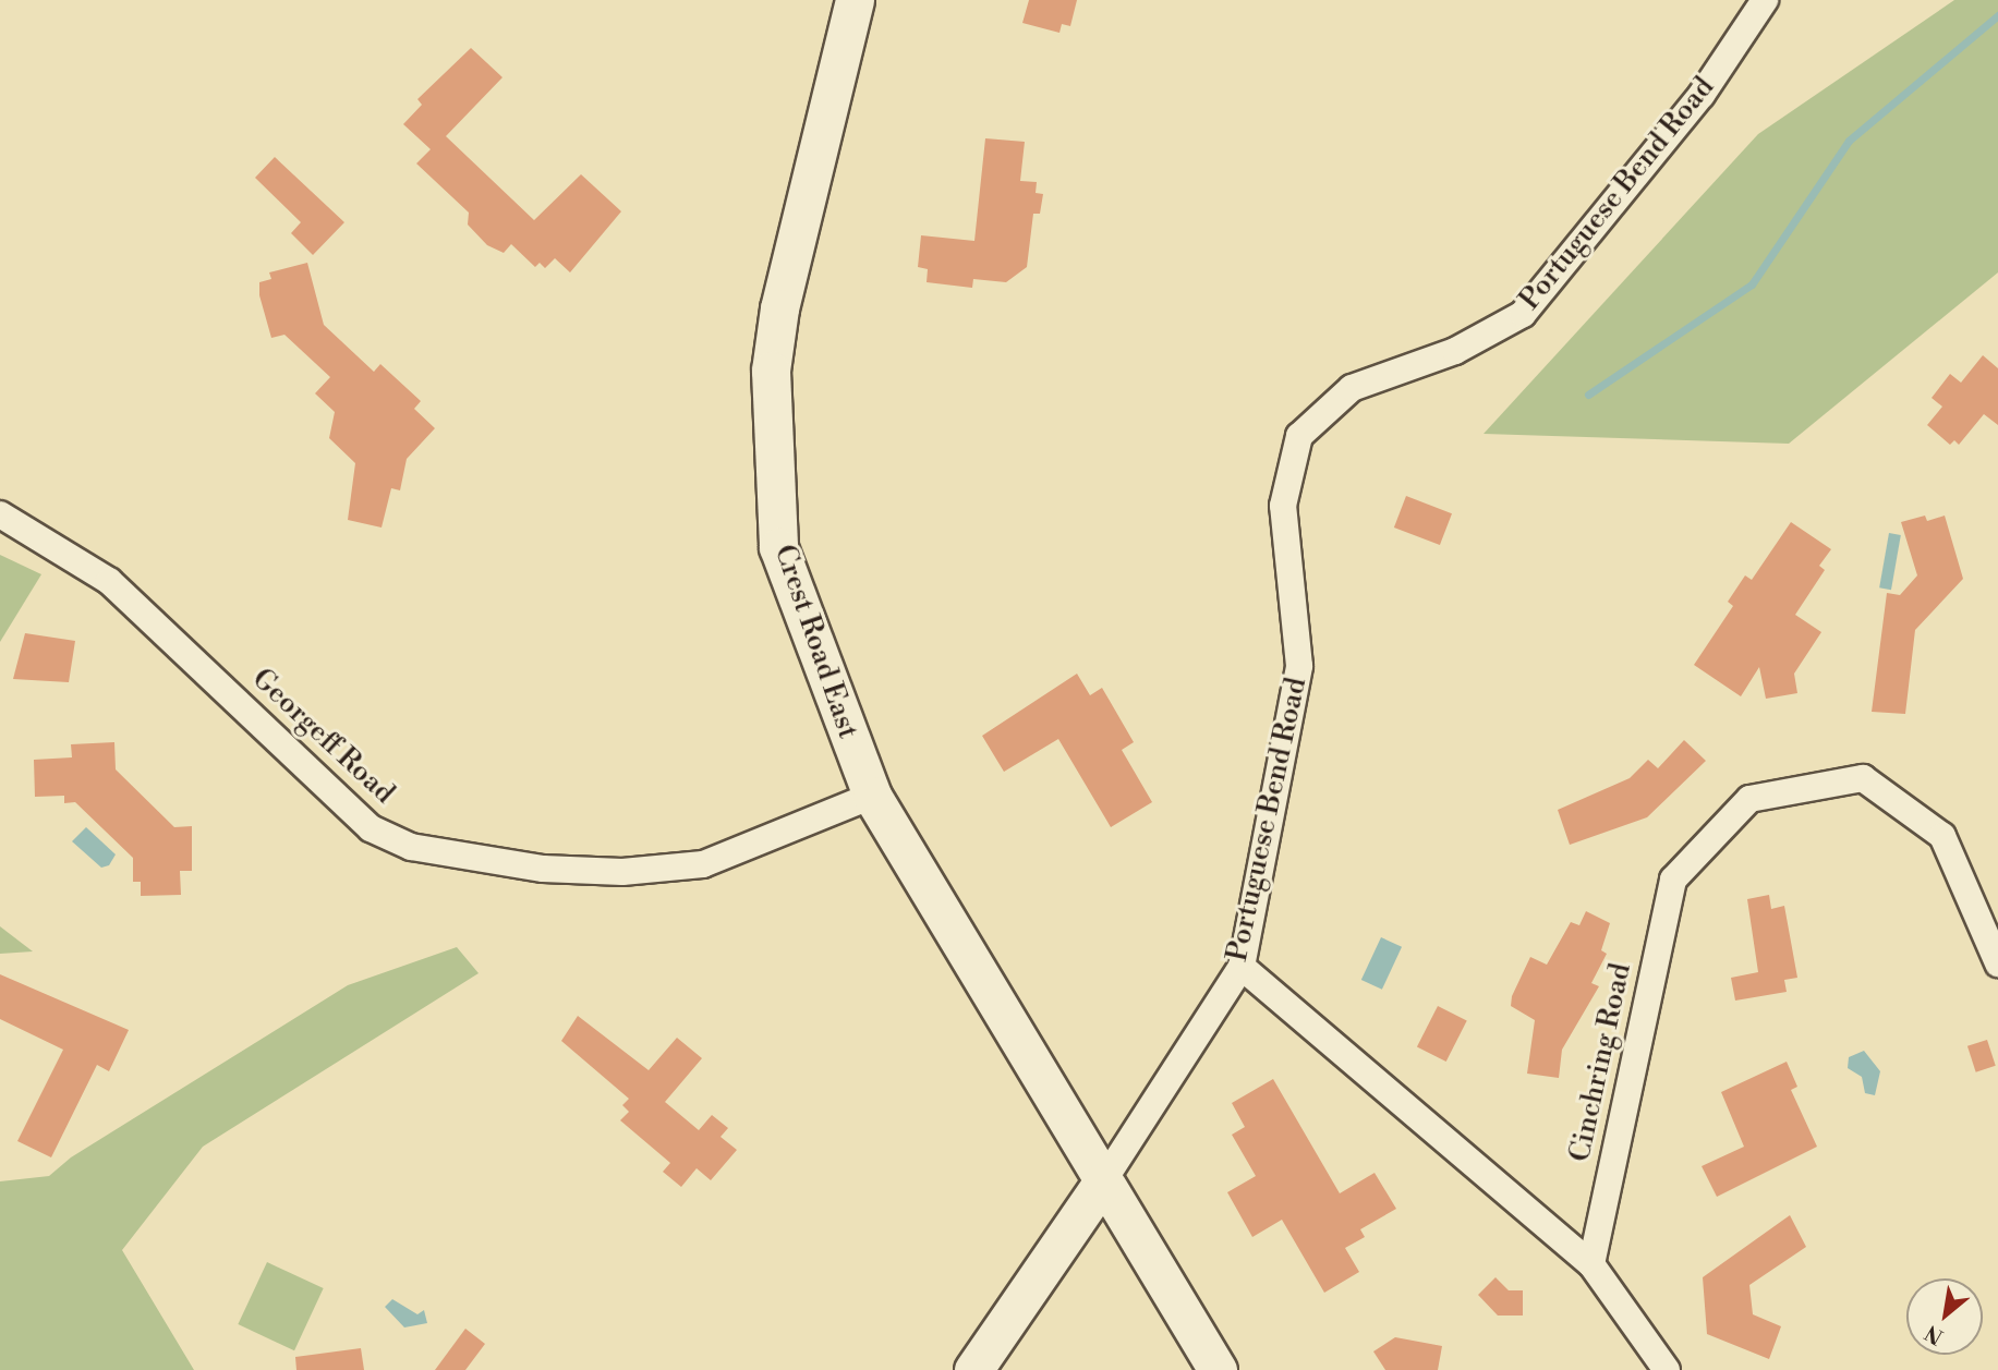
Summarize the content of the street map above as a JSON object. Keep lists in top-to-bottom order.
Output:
{
  "streets": {
    "street": [
      "Portuguese Bend Road",
      "Crest Road East",
      "Georgeff Road",
      "Cinchring Road"
    ]
  },
  "crossings": [
    ["Portuguese Bend Road", "Crest Road East"],
    ["Crest Road East", "Georgeff Road"]
  ],
  "north": "bottom left"
}
